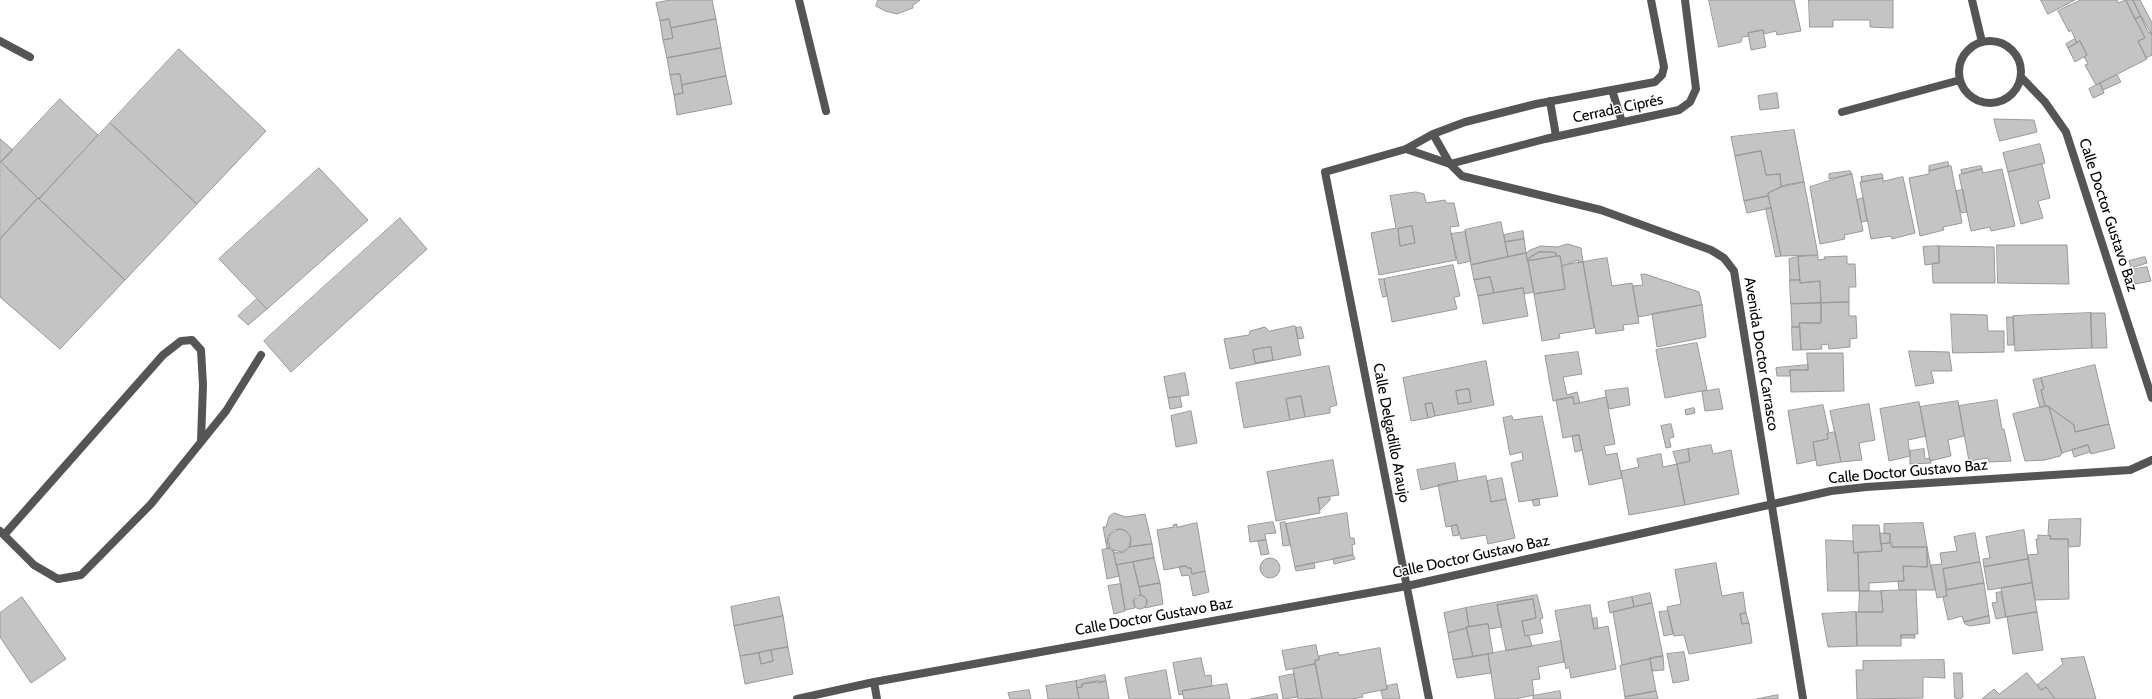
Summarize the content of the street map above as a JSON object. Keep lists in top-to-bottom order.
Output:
{
  "streets": {
    "street": [
      "Cerrada Ciprés",
      "Calle Doctor Gustavo Baz",
      "Avenida Doctor Carrasco",
      "Calle Delgadillo Araujo"
    ]
  },
  "crossings": [
    ["Cerrada Ciprés", "Avenida Doctor Carrasco"],
    ["Calle Doctor Gustavo Baz", "Avenida Doctor Carrasco"],
    ["Calle Doctor Gustavo Baz", "Calle Delgadillo Araujo"],
    ["Avenida Doctor Carrasco", "Calle Delgadillo Araujo"]
  ]
}
